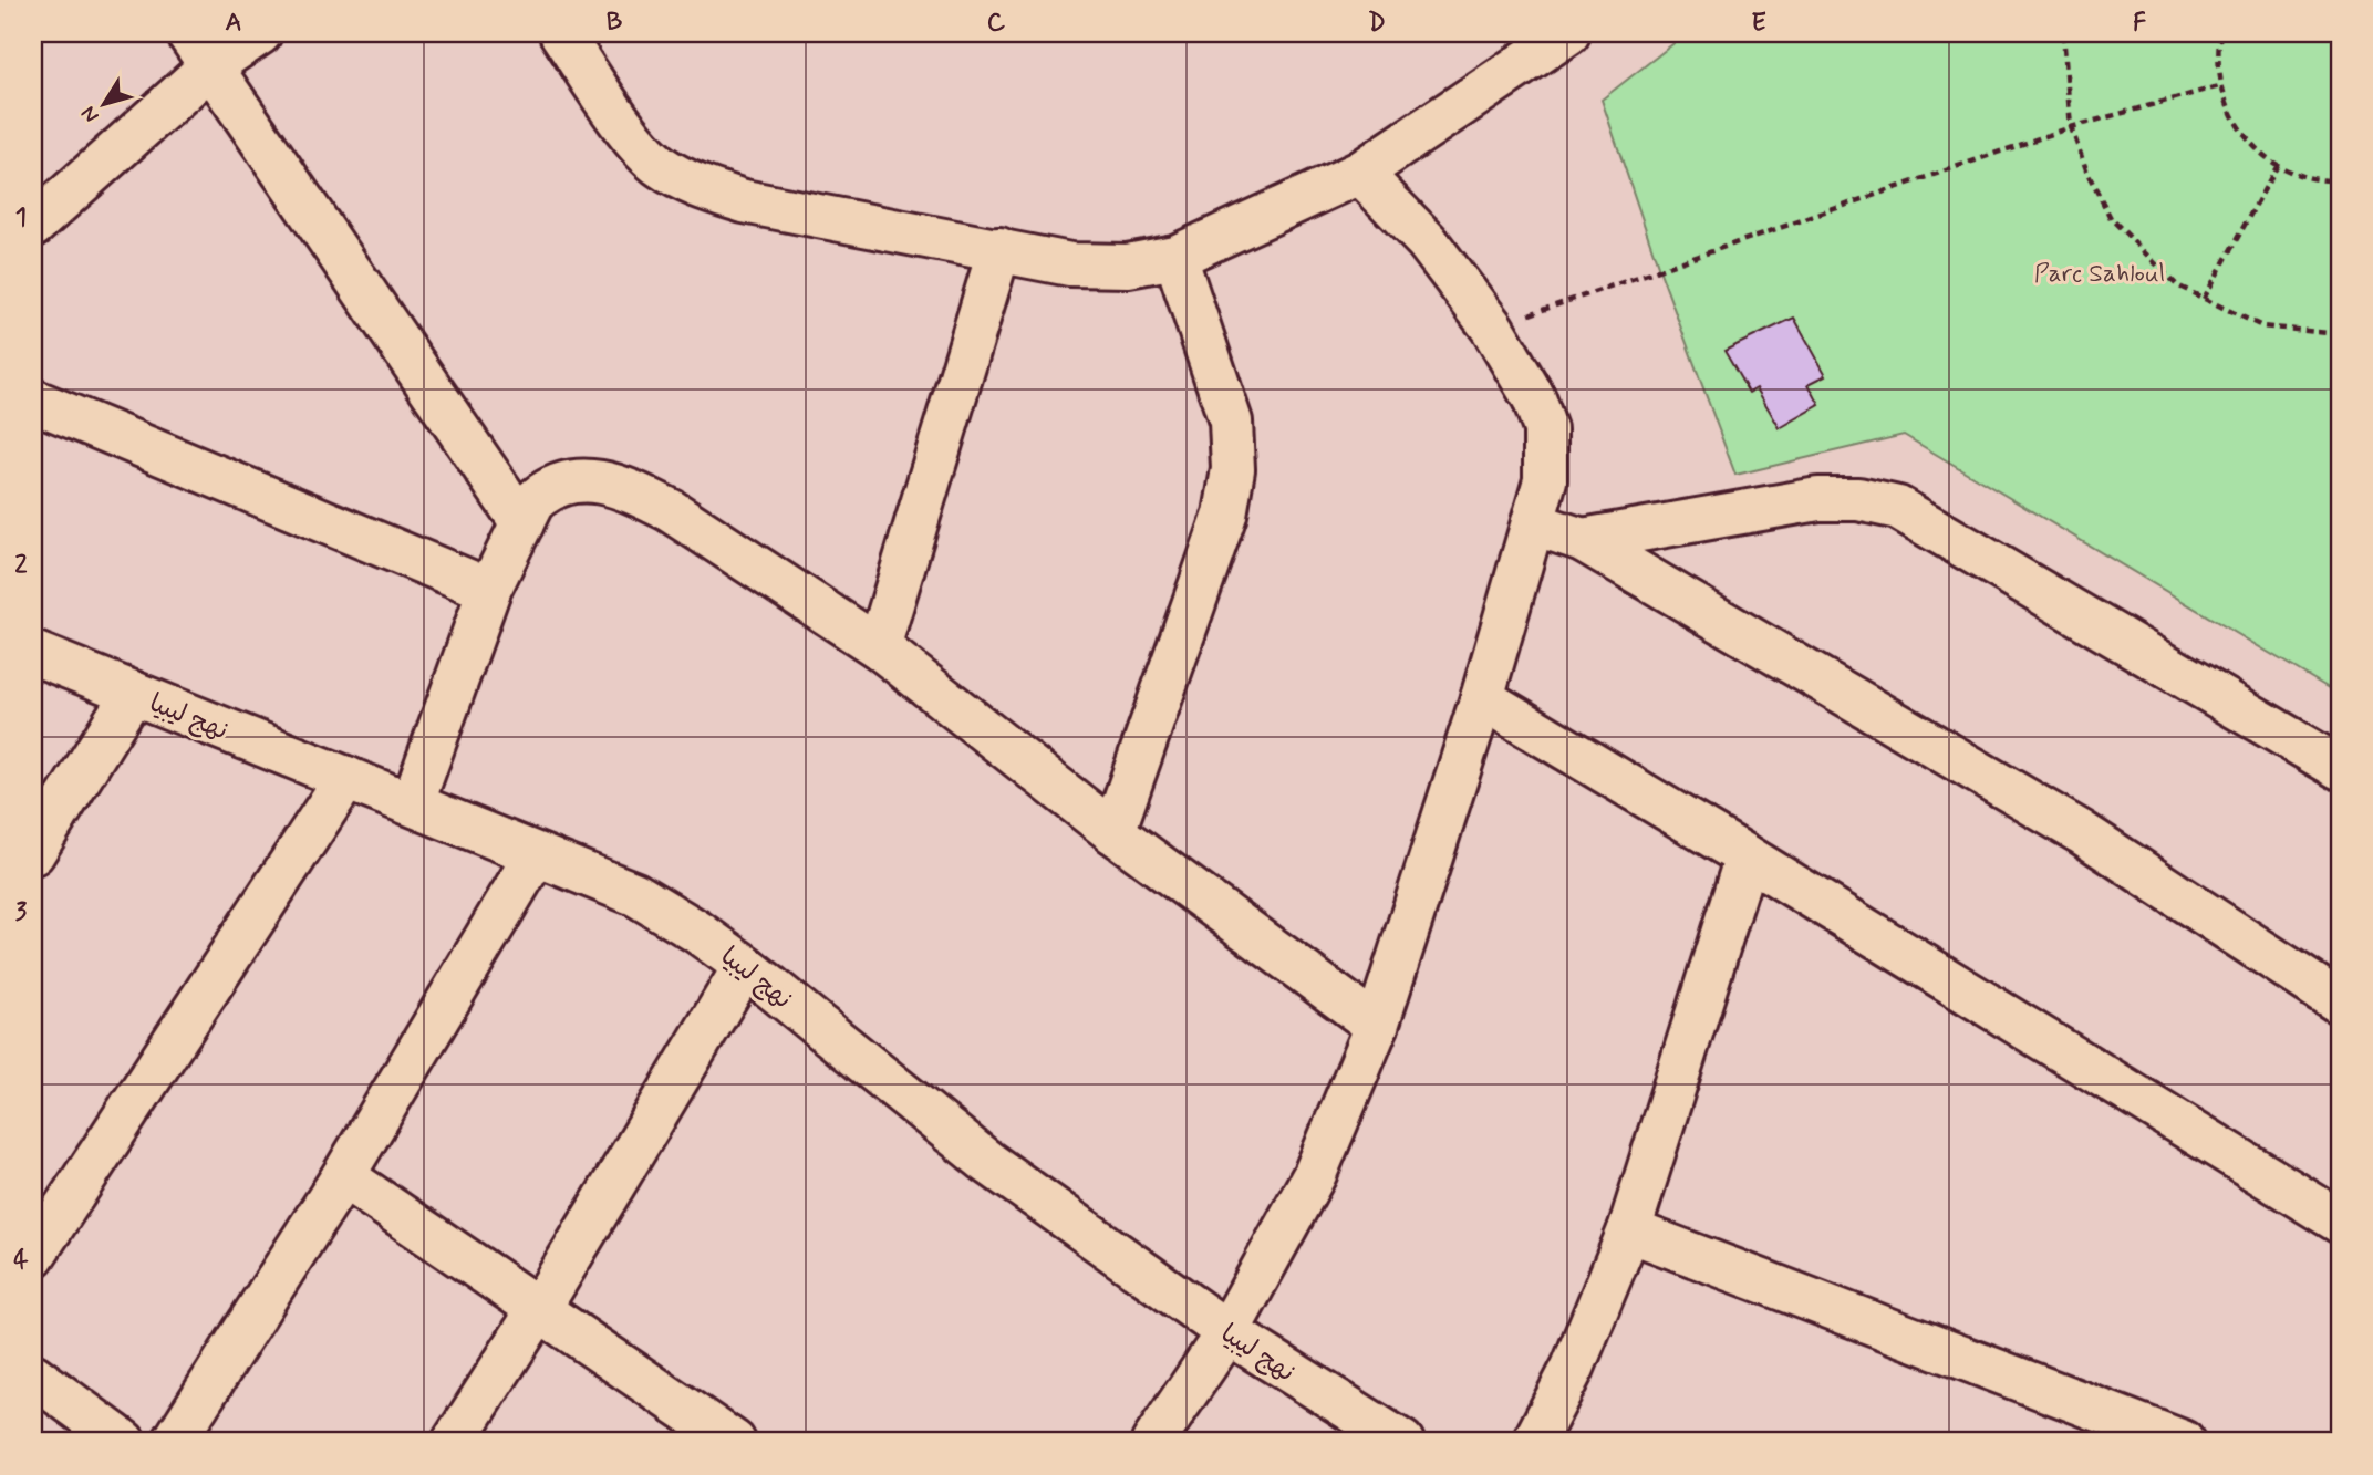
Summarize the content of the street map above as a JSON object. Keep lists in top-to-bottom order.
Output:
{
  "streets": {
    "street": ["نهج ليبيا"]
  },
  "parks": ["Parc Sahloul"],
  "north": "bottom left",
  "grid": {
    "columns": [
      "A",
      "B",
      "C",
      "D",
      "E",
      "F"
    ],
    "rows": [
      "1",
      "2",
      "3",
      "4"
    ]
  }
}
